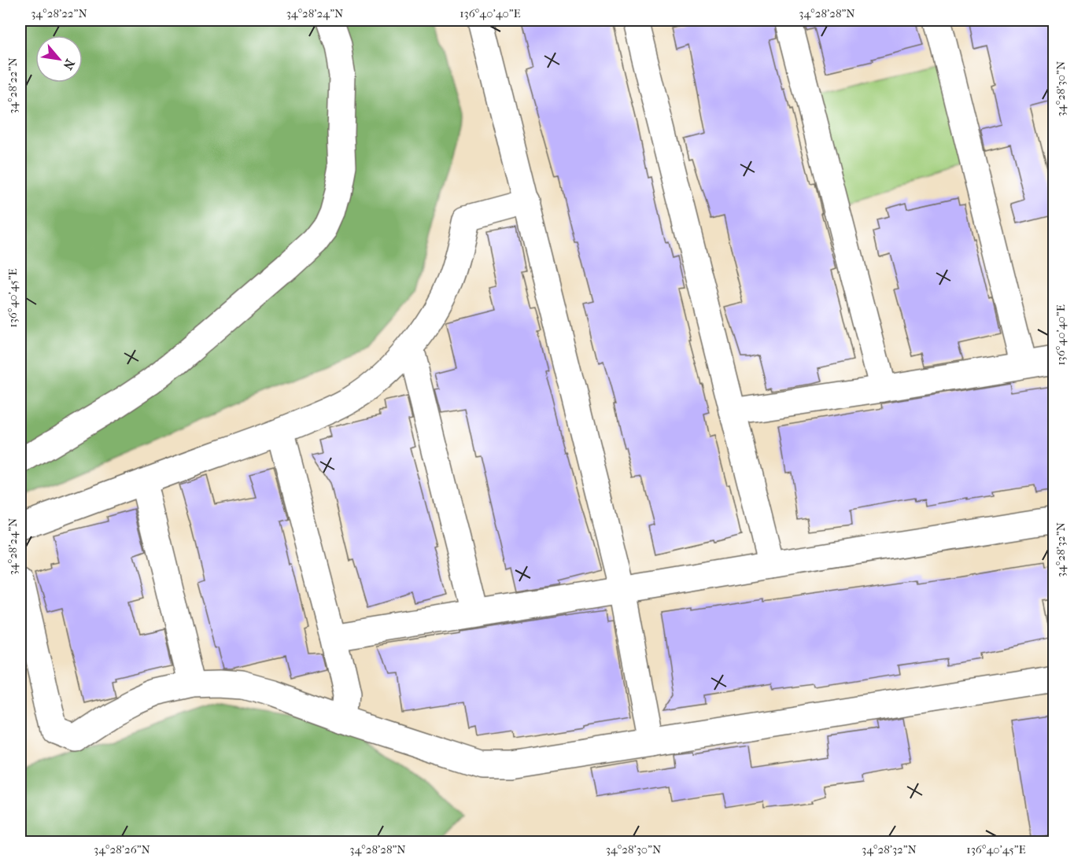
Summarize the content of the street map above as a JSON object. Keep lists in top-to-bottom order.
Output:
{
  "north": "bottom right",
  "coordinates": [
    "34°28'22\"N",
    "34°28'24\"N",
    "136°40'40\"E",
    "34°28'28\"N",
    "34°28'30\"N",
    "136°40'45\"E",
    "34°28'32\"N",
    "34°28'26\"N"
  ]
}
